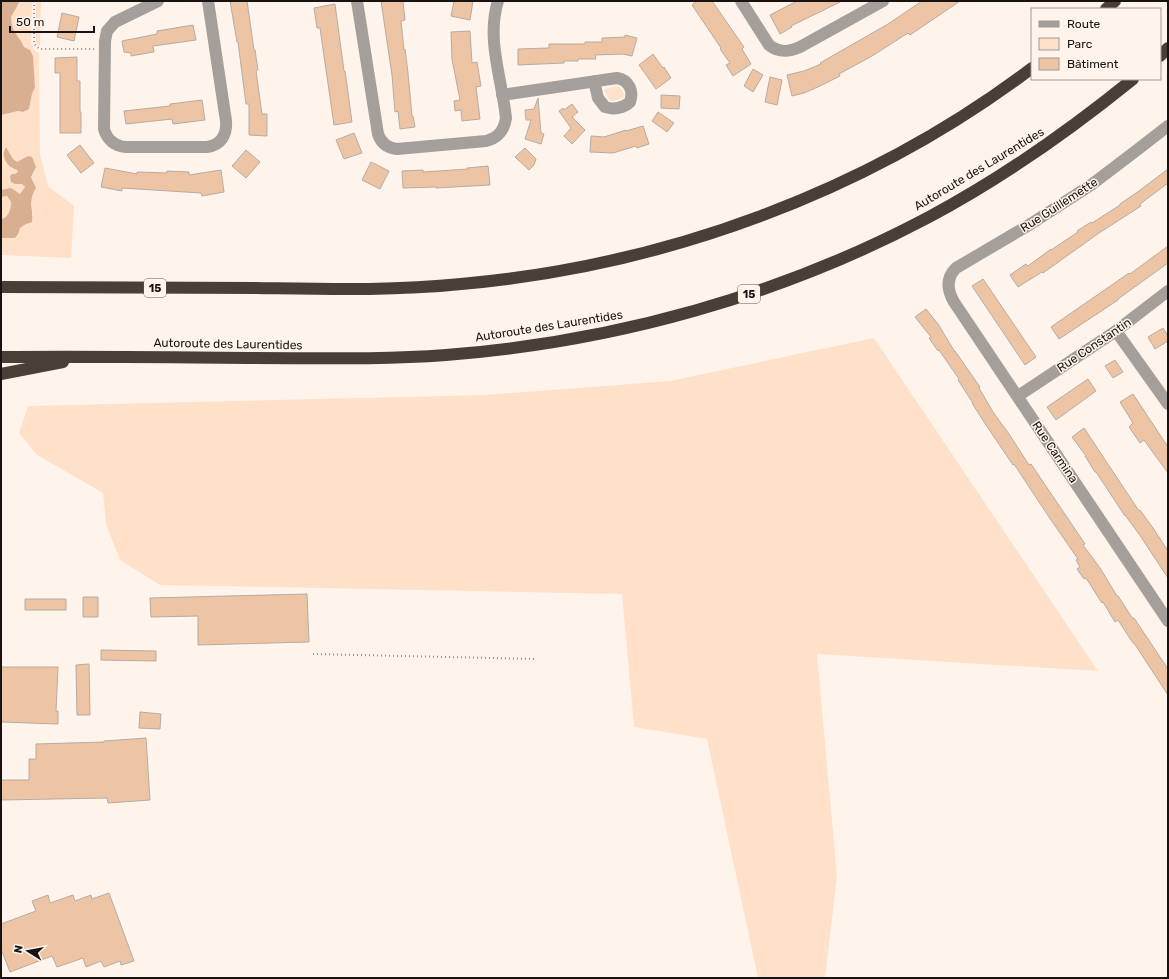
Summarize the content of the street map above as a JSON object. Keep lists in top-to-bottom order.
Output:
{
  "streets": {
    "highway": ["Autoroute des Laurentides", "15"],
    "street": ["Rue Guillemette", "Rue Constantin", "Rue Carmina"]
  },
  "crossings": [
    ["Rue Guillemette", "Rue Carmina"],
    ["Rue Constantin", "Rue Carmina"]
  ],
  "legend": ["Route", "Parc", "Bâtiment"],
  "scale_bar": "50 m",
  "north": "left"
}
